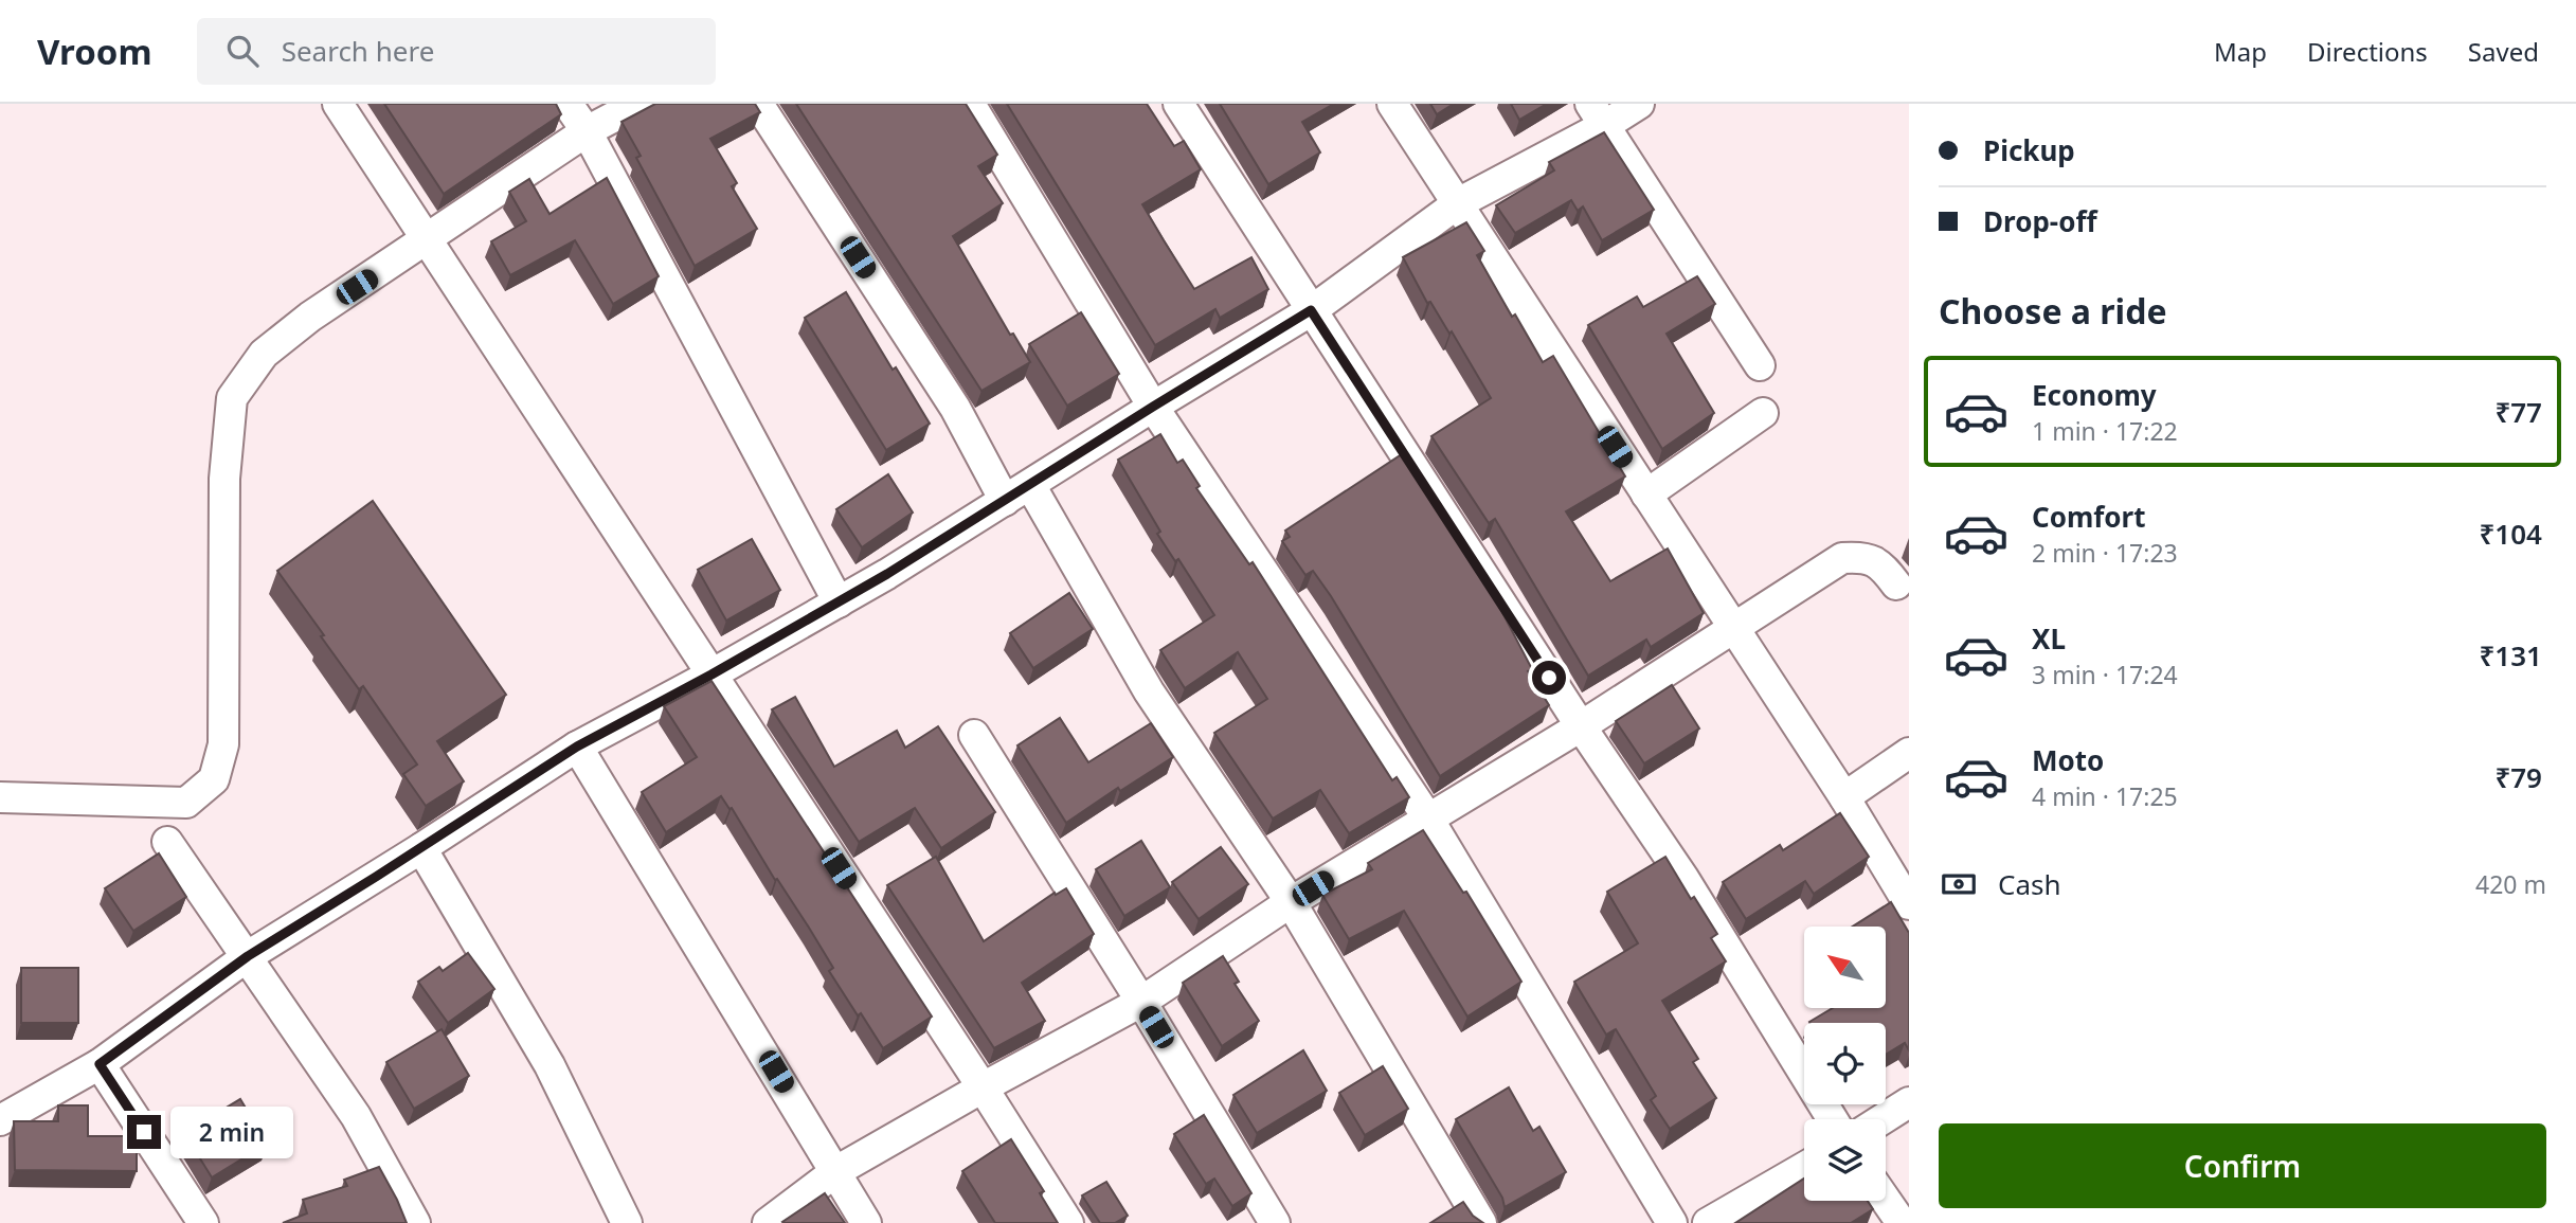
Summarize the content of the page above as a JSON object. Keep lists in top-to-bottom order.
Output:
{
  "north": "top left",
  "page": {
    "header": "Vroom",
    "search": "Search here",
    "nav": ["Map", "Directions", "Saved"],
    "banner": ["Pickup", "Drop-off"],
    "heading": "Choose a ride",
    "list": [
      {
        "name": "Economy",
        "note": "1 min · 17:22",
        "value": "₹77"
      },
      {
        "name": "Comfort",
        "note": "2 min · 17:23",
        "value": "₹104"
      },
      {
        "name": "XL",
        "note": "3 min · 17:24",
        "value": "₹131"
      },
      {
        "name": "Moto",
        "note": "4 min · 17:25",
        "value": "₹79"
      }
    ],
    "pay": ["Cash", "420 m"],
    "bubble": "2 min",
    "buttons": "Confirm"
  }
}
